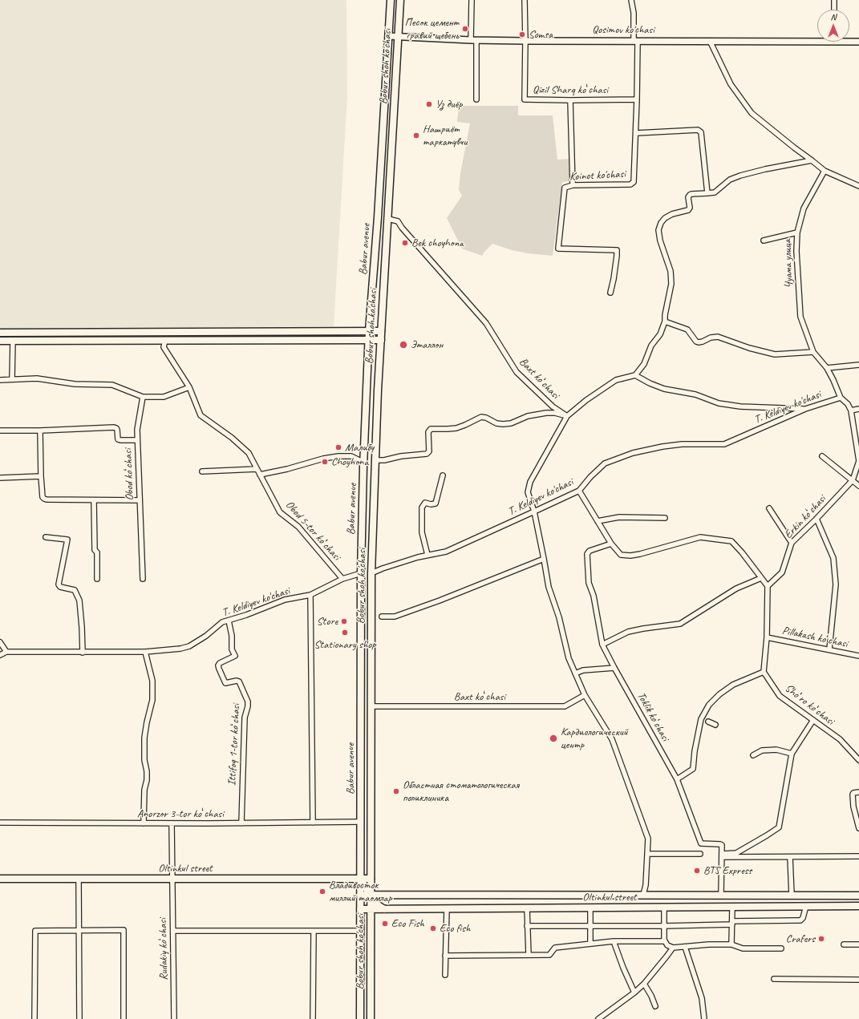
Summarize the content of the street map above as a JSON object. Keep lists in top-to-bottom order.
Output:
{
  "streets": {
    "main road": ["Bobur shoh ko'chasi", "Babur avenue", "Oltinkul street"],
    "street": [
      "Qosimov ko'chasi",
      "Qizil Sharq koʻchasi",
      "Koinot ko'chasi",
      "Чуама улица",
      "Baxt koʻchasi",
      "T. Keldiyev ko'chasi",
      "Obod koʻchasi",
      "Erkin koʻchasi",
      "Obod 5-tor koʻchasi",
      "Pillakash koʻchasi",
      "Shoʻro koʻchasi",
      "Toklik koʻchasi",
      "Ittifoq 1-tor koʻchasi",
      "Anorzor 3-tor koʻchasi",
      "Rudakiy koʻchasi"
    ]
  },
  "crossings": [
    ["Qosimov ko'chasi", "Bobur shoh ko'chasi"],
    ["Qosimov ko'chasi", "Qizil Sharq koʻchasi"],
    ["Qosimov ko'chasi", "Koinot ko'chasi"],
    ["Qosimov ko'chasi", "Babur avenue"],
    ["Bobur shoh ko'chasi", "Baxt koʻchasi"],
    ["Bobur shoh ko'chasi", "T. Keldiyev ko'chasi"],
    ["Bobur shoh ko'chasi", "Oltinkul street"],
    ["Qizil Sharq koʻchasi", "Koinot ko'chasi"],
    ["Babur avenue", "T. Keldiyev ko'chasi"],
    ["Babur avenue", "Anorzor 3-tor koʻchasi"],
    ["Babur avenue", "Oltinkul street"],
    ["Чуама улица", "T. Keldiyev ko'chasi"],
    ["Чуама улица", "Erkin koʻchasi"],
    ["T. Keldiyev ko'chasi", "Obod 5-tor koʻchasi"],
    ["T. Keldiyev ko'chasi", "Ittifoq 1-tor koʻchasi"],
    ["Ittifoq 1-tor koʻchasi", "Anorzor 3-tor koʻchasi"],
    ["Anorzor 3-tor koʻchasi", "Rudakiy koʻchasi"],
    ["Oltinkul street", "Rudakiy koʻchasi"]
  ],
  "places": [
    "Песок цемент гравий щебень",
    "Somsa",
    "Уз диёр",
    "Нашриёт таркатувчи",
    "Bek choyhona",
    "Эталлон",
    "Малибу",
    "Choyhona",
    "Store",
    "Stationary shop",
    "Кардиологический центр",
    "Областная стоматологическая поликлиника",
    "BTS Express",
    "Владивосток миллий таомлар",
    "Eco Fish",
    "Eco fish",
    "Crafers"
  ],
  "north": "top"
}
